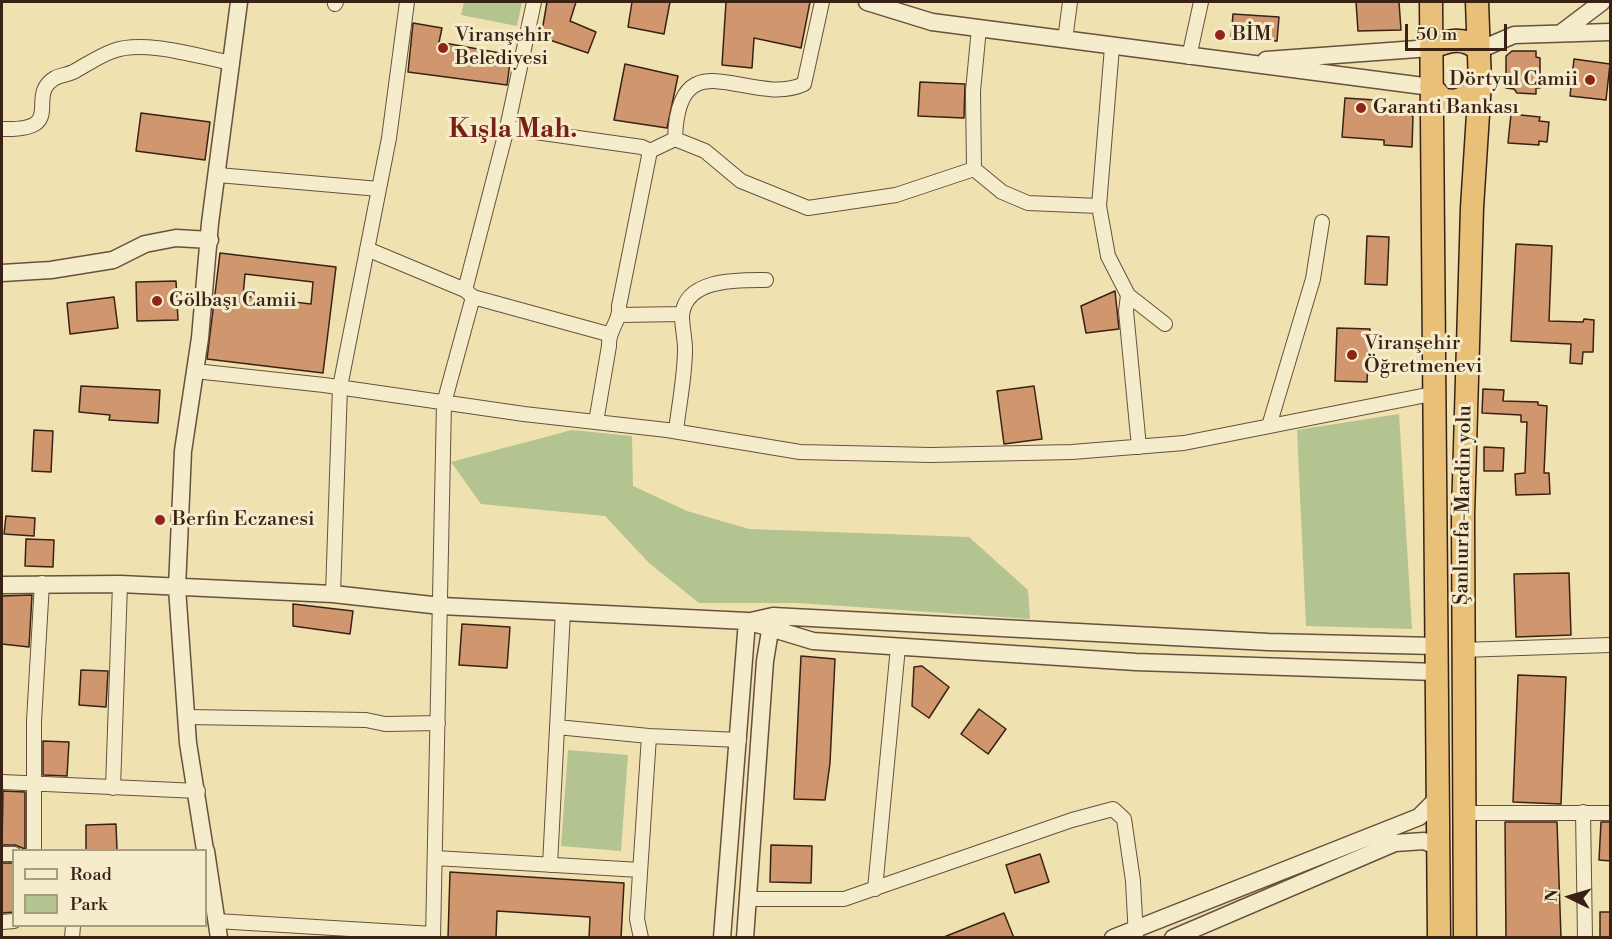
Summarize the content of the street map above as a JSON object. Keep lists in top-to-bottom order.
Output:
{
  "streets": {
    "highway": ["Şanlıurfa-Mardin yolu"]
  },
  "districts": ["Kışla Mah."],
  "places": [
    "BİM",
    "Viranşehir Belediyesi",
    "Dörtyul Camii",
    "Garanti Bankası",
    "Gölbaşı Camii",
    "Viranşehir Öğretmenevi",
    "Berfin Eczanesi"
  ],
  "legend": ["Road", "Park"],
  "scale_bar": "50 m",
  "north": "left"
}
